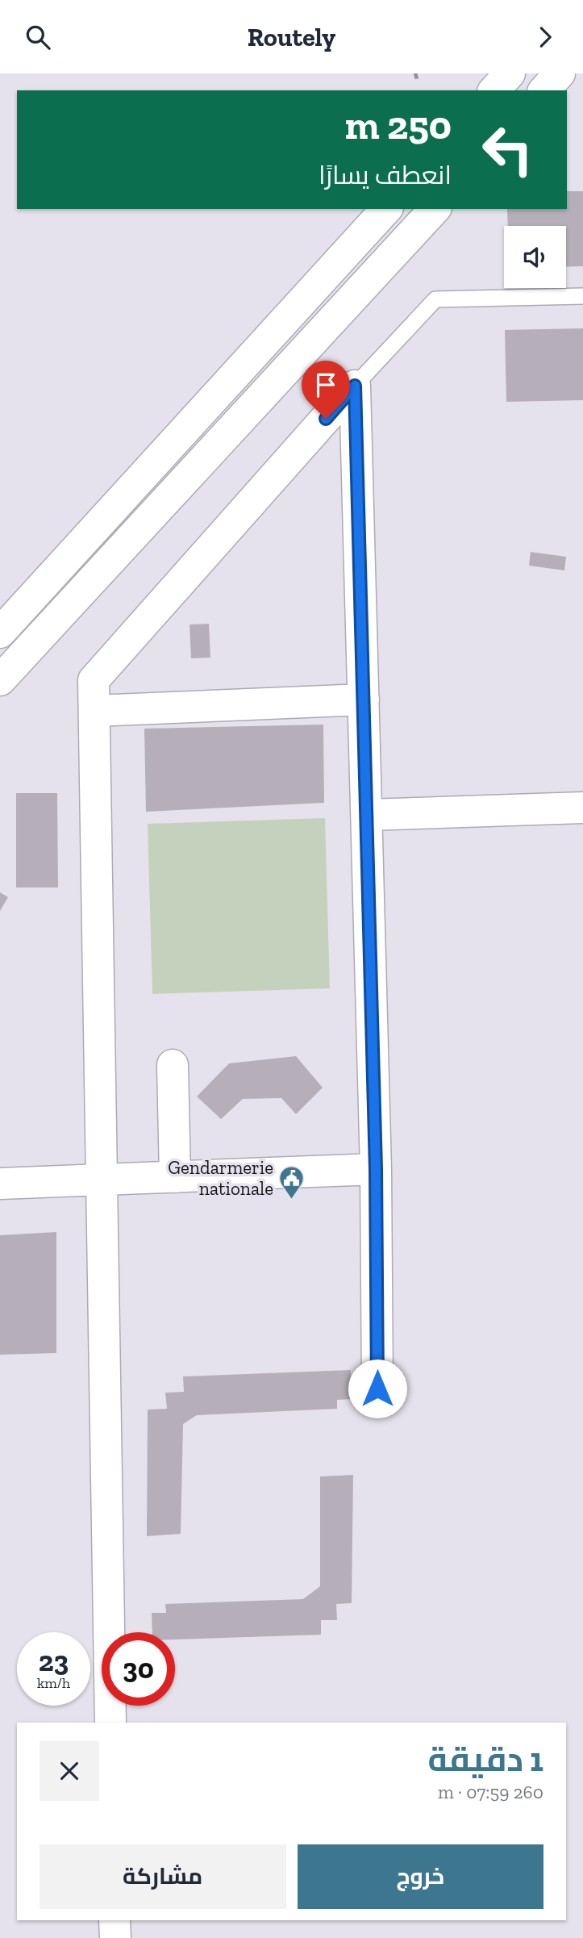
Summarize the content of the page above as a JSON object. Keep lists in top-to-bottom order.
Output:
{
  "places": {
    "public building": ["Gendarmerie nationale"]
  },
  "page": {
    "header": "Routely",
    "turn": ["250 m", "انعطف يسارًا"],
    "speed": "23 km/h",
    "limit": "30",
    "heading": ["1 دقيقة", "260 m · 07:59"],
    "buttons": ["خروج", "مشاركة"]
  }
}
